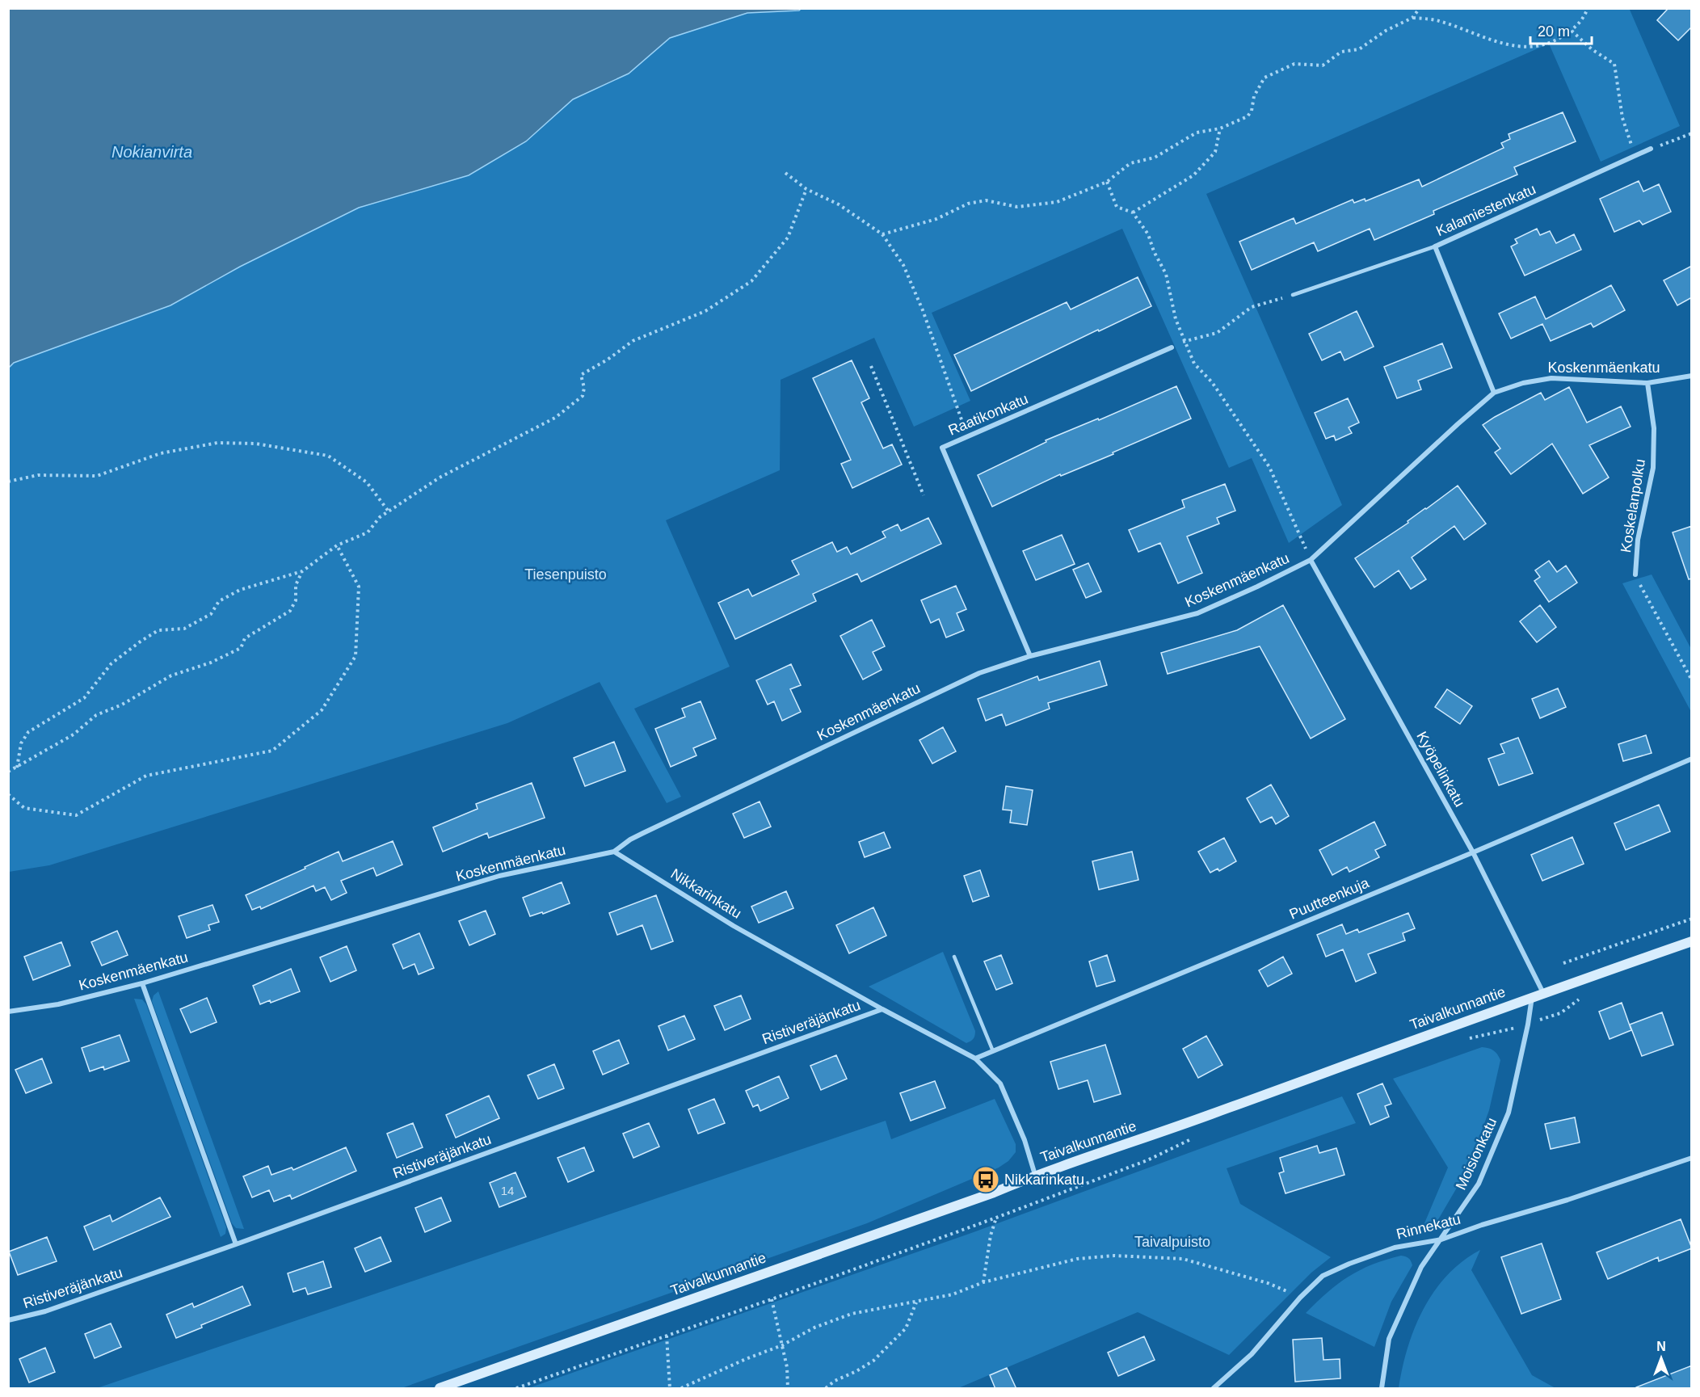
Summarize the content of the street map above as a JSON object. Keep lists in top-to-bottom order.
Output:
{
  "streets": {
    "main road": ["Taivalkunnantie"],
    "street": [
      "Kalamiestenkatu",
      "Koskenmäenkatu",
      "Raatikonkatu",
      "Koskelanpolku",
      "Kyöpelinkatu",
      "Nikkarinkatu",
      "Puutteenkuja",
      "Ristiveräjänkatu",
      "Moisionkatu",
      "Rinnekatu"
    ]
  },
  "crossings": [
    ["Kalamiestenkatu", "Koskenmäenkatu"],
    ["Koskenmäenkatu", "Raatikonkatu"],
    ["Koskenmäenkatu", "Koskelanpolku"],
    ["Koskenmäenkatu", "Kyöpelinkatu"],
    ["Koskenmäenkatu", "Nikkarinkatu"],
    ["Kyöpelinkatu", "Puutteenkuja"],
    ["Kyöpelinkatu", "Taivalkunnantie"],
    ["Nikkarinkatu", "Puutteenkuja"],
    ["Nikkarinkatu", "Taivalkunnantie"],
    ["Nikkarinkatu", "Ristiveräjänkatu"],
    ["Taivalkunnantie", "Moisionkatu"],
    ["Moisionkatu", "Rinnekatu"]
  ],
  "water": ["Nokianvirta"],
  "parks": ["Tiesenpuisto", "Taivalpuisto"],
  "places": {
    "bus stop": ["Nikkarinkatu"]
  },
  "house_numbers": ["14"],
  "scale_bar": "20 m",
  "north": "top"
}
